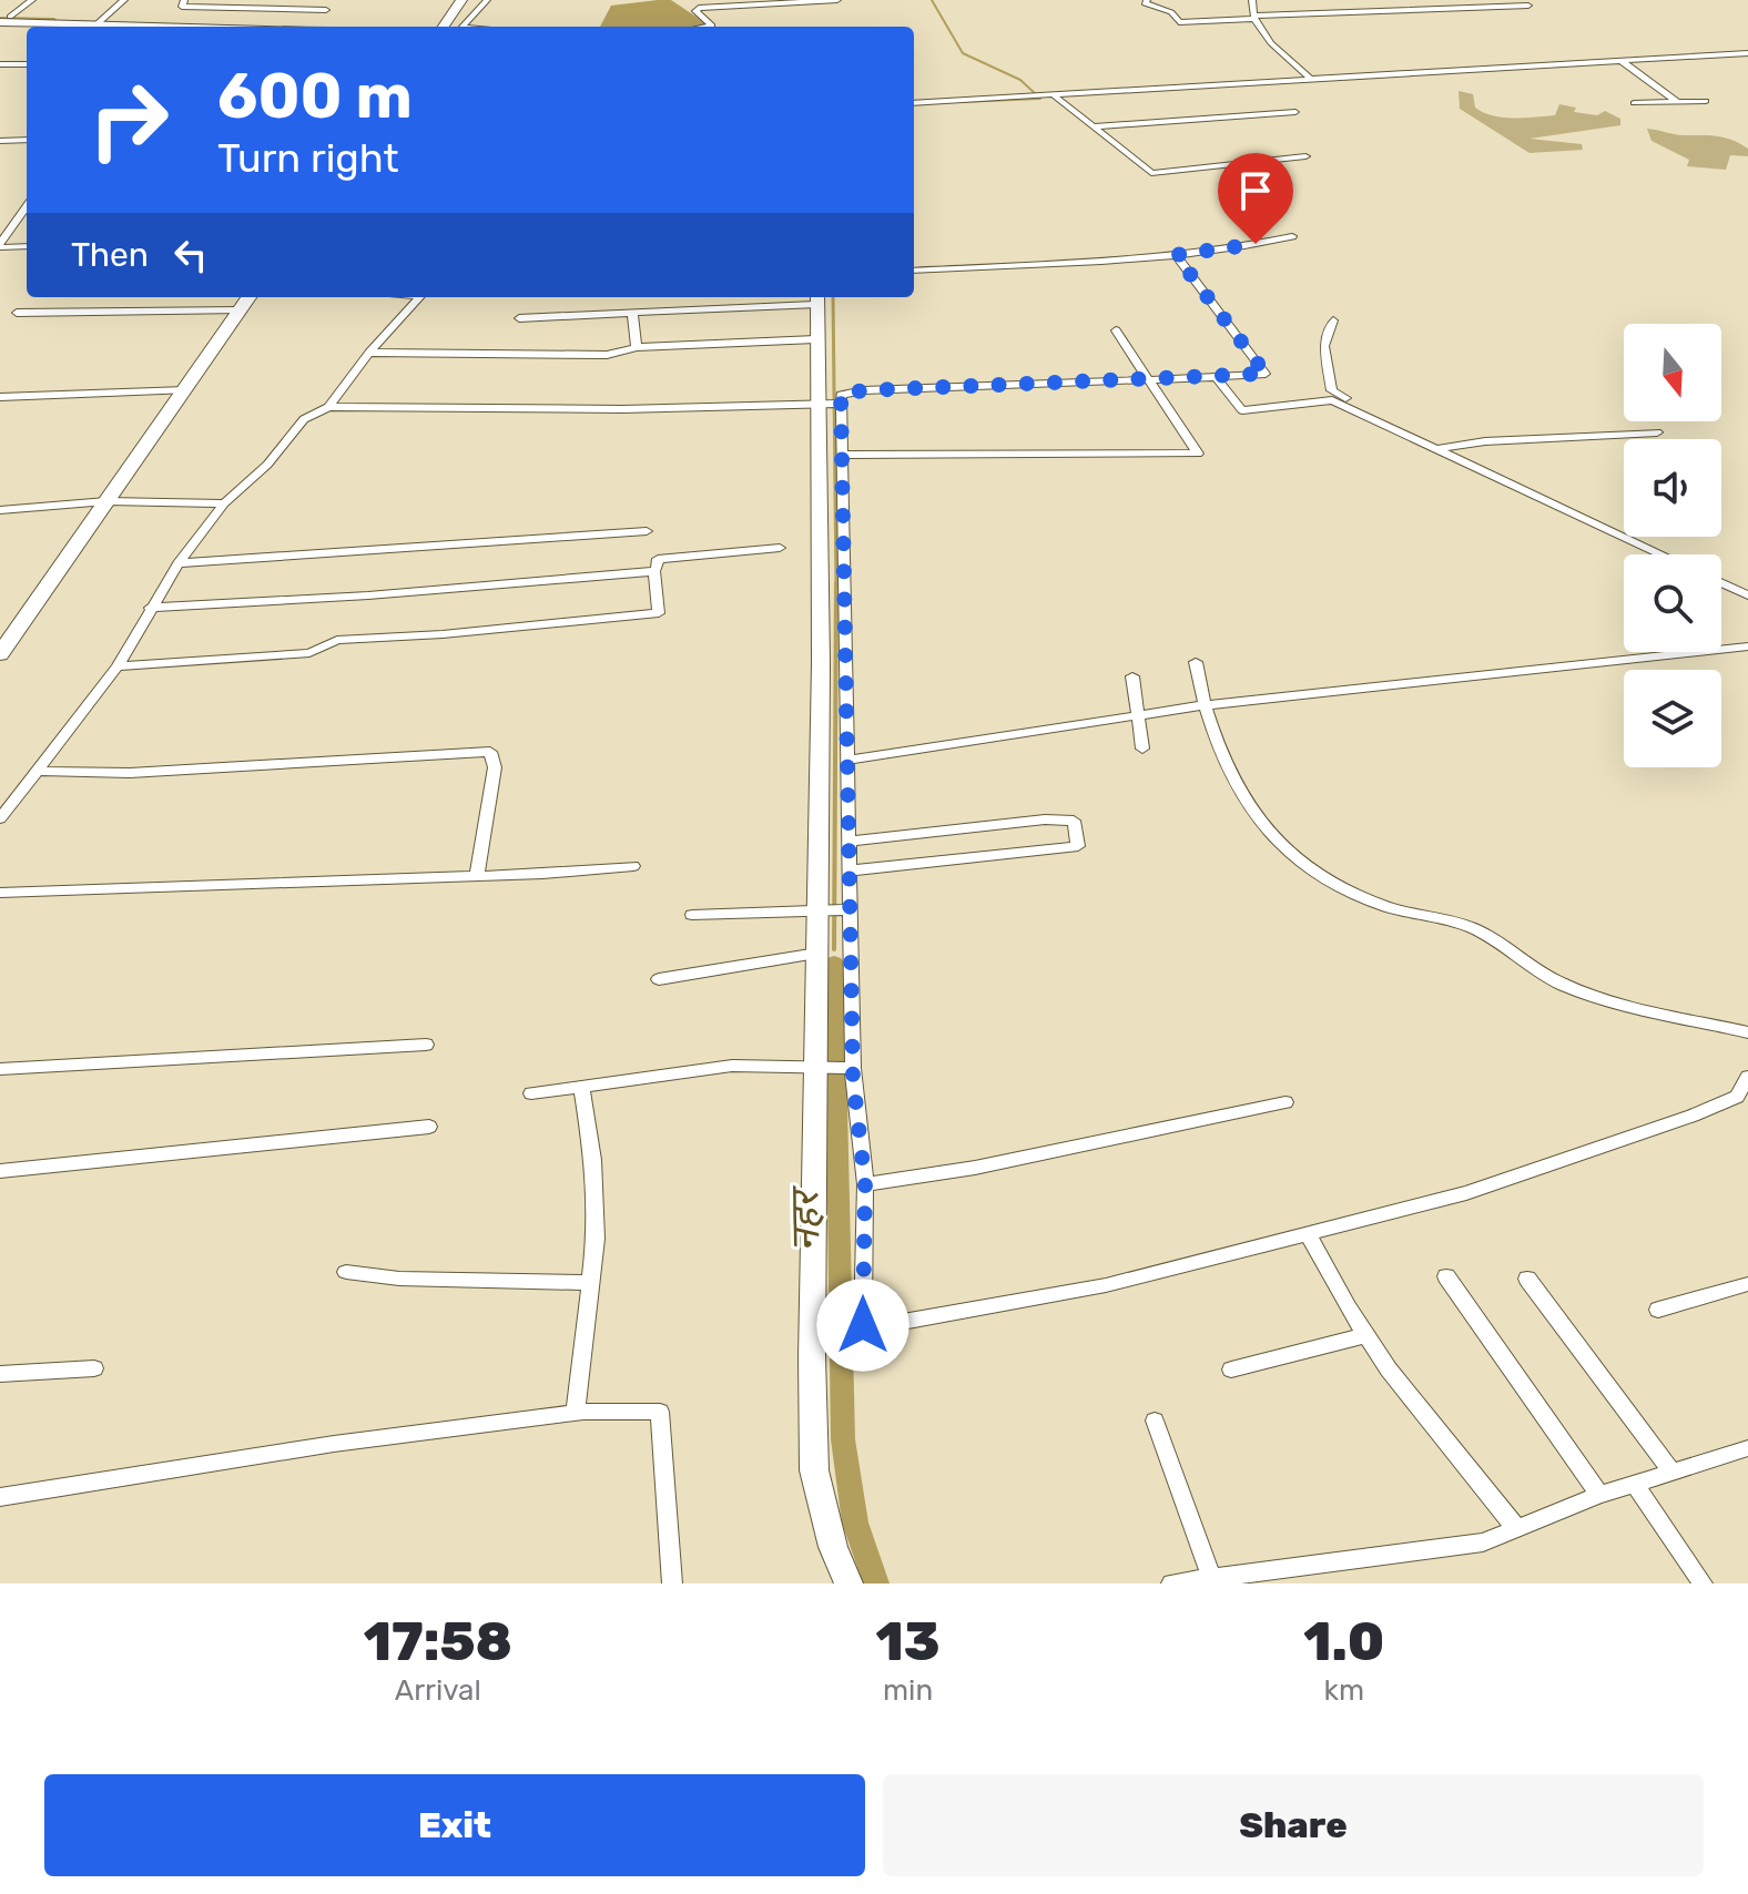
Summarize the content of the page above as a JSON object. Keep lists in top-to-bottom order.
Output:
{
  "water": ["नहर"],
  "north": "bottom",
  "page": {
    "turn": ["600 m", "Turn right"],
    "then": "Then",
    "eta": [
      "17:58",
      "Arrival",
      "13",
      "min",
      "1.0",
      "km"
    ],
    "buttons": ["Exit", "Share"]
  }
}
